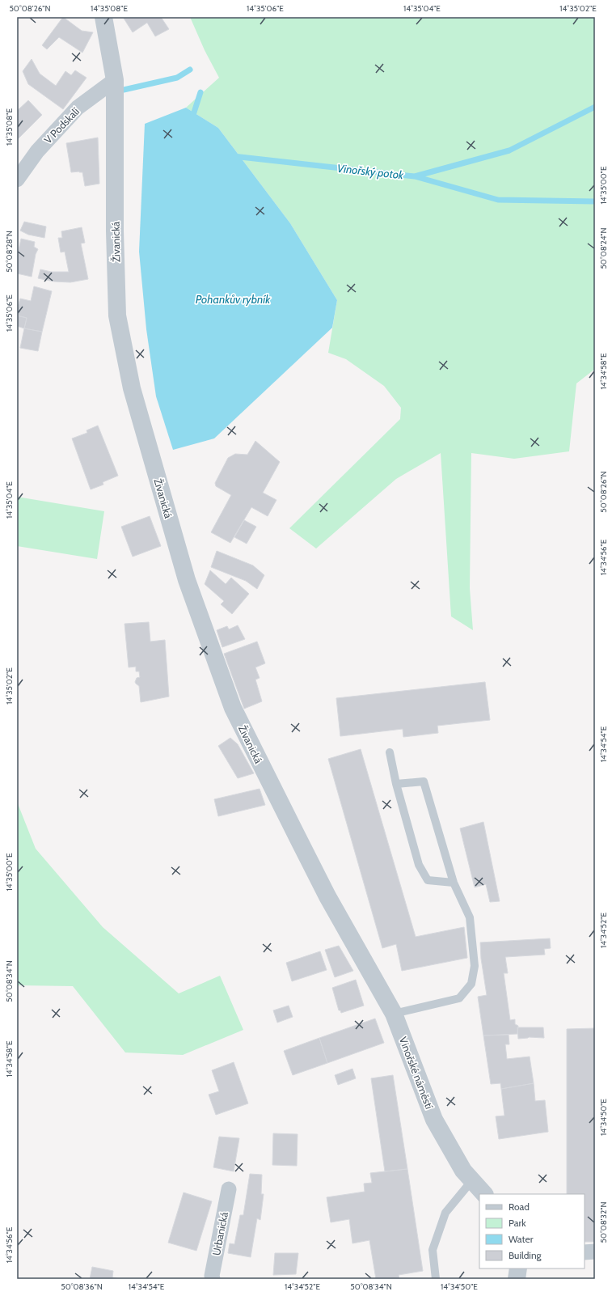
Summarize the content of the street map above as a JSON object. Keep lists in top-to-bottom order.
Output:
{
  "streets": {
    "street": [
      "V Podskalí",
      "Živanická",
      "Vinořské náměstí",
      "Urbanická"
    ]
  },
  "crossings": [
    ["V Podskalí", "Živanická"],
    ["Živanická", "Vinořské náměstí"]
  ],
  "water": ["Vinořský potok", "Pohankův rybník"],
  "legend": [
    "Road",
    "Park",
    "Water",
    "Building"
  ],
  "coordinates": [
    "50°08'26\"N",
    "14°35'08\"E",
    "14°35'06\"E",
    "14°35'04\"E",
    "14°35'02\"E",
    "14°35'00\"E",
    "50°08'24\"N",
    "50°08'28\"N",
    "14°34'58\"E",
    "14°34'56\"E",
    "14°34'54\"E",
    "14°34'52\"E",
    "50°08'34\"N",
    "14°34'50\"E",
    "50°08'32\"N",
    "50°08'36\"N"
  ]
}
